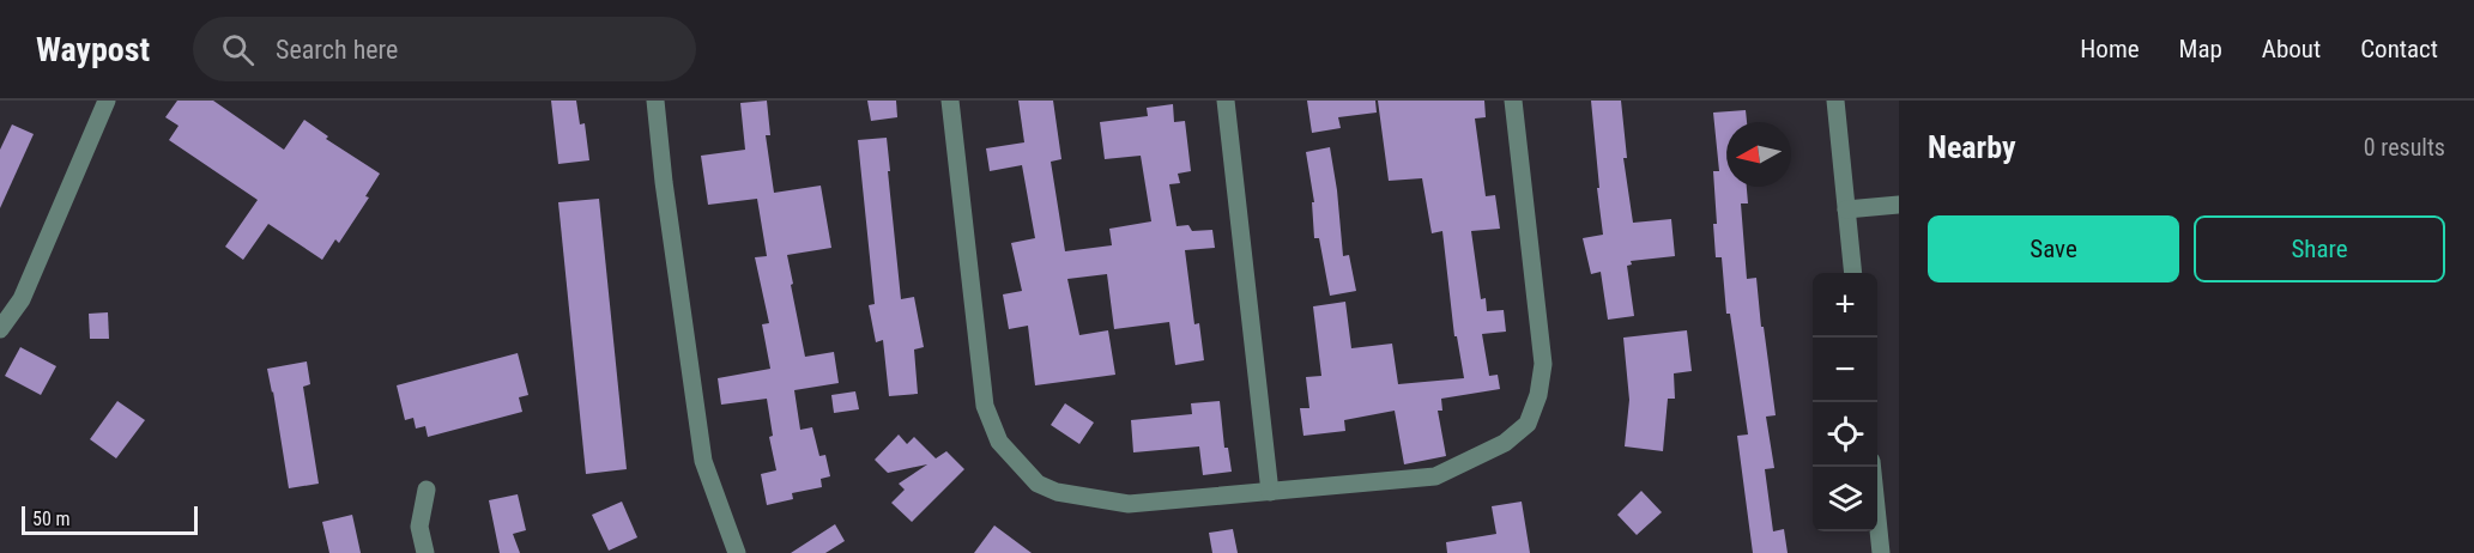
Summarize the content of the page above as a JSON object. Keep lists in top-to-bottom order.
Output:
{
  "scale_bar": "50 m",
  "north": "left",
  "page": {
    "header": "Waypost",
    "search": "Search here",
    "nav": [
      "Home",
      "Map",
      "About",
      "Contact"
    ],
    "heading": ["Nearby", "0 results"],
    "buttons": ["Save", "Share"],
    "map_buttons": ["+", "−"],
    "scale": "50 m"
  }
}
